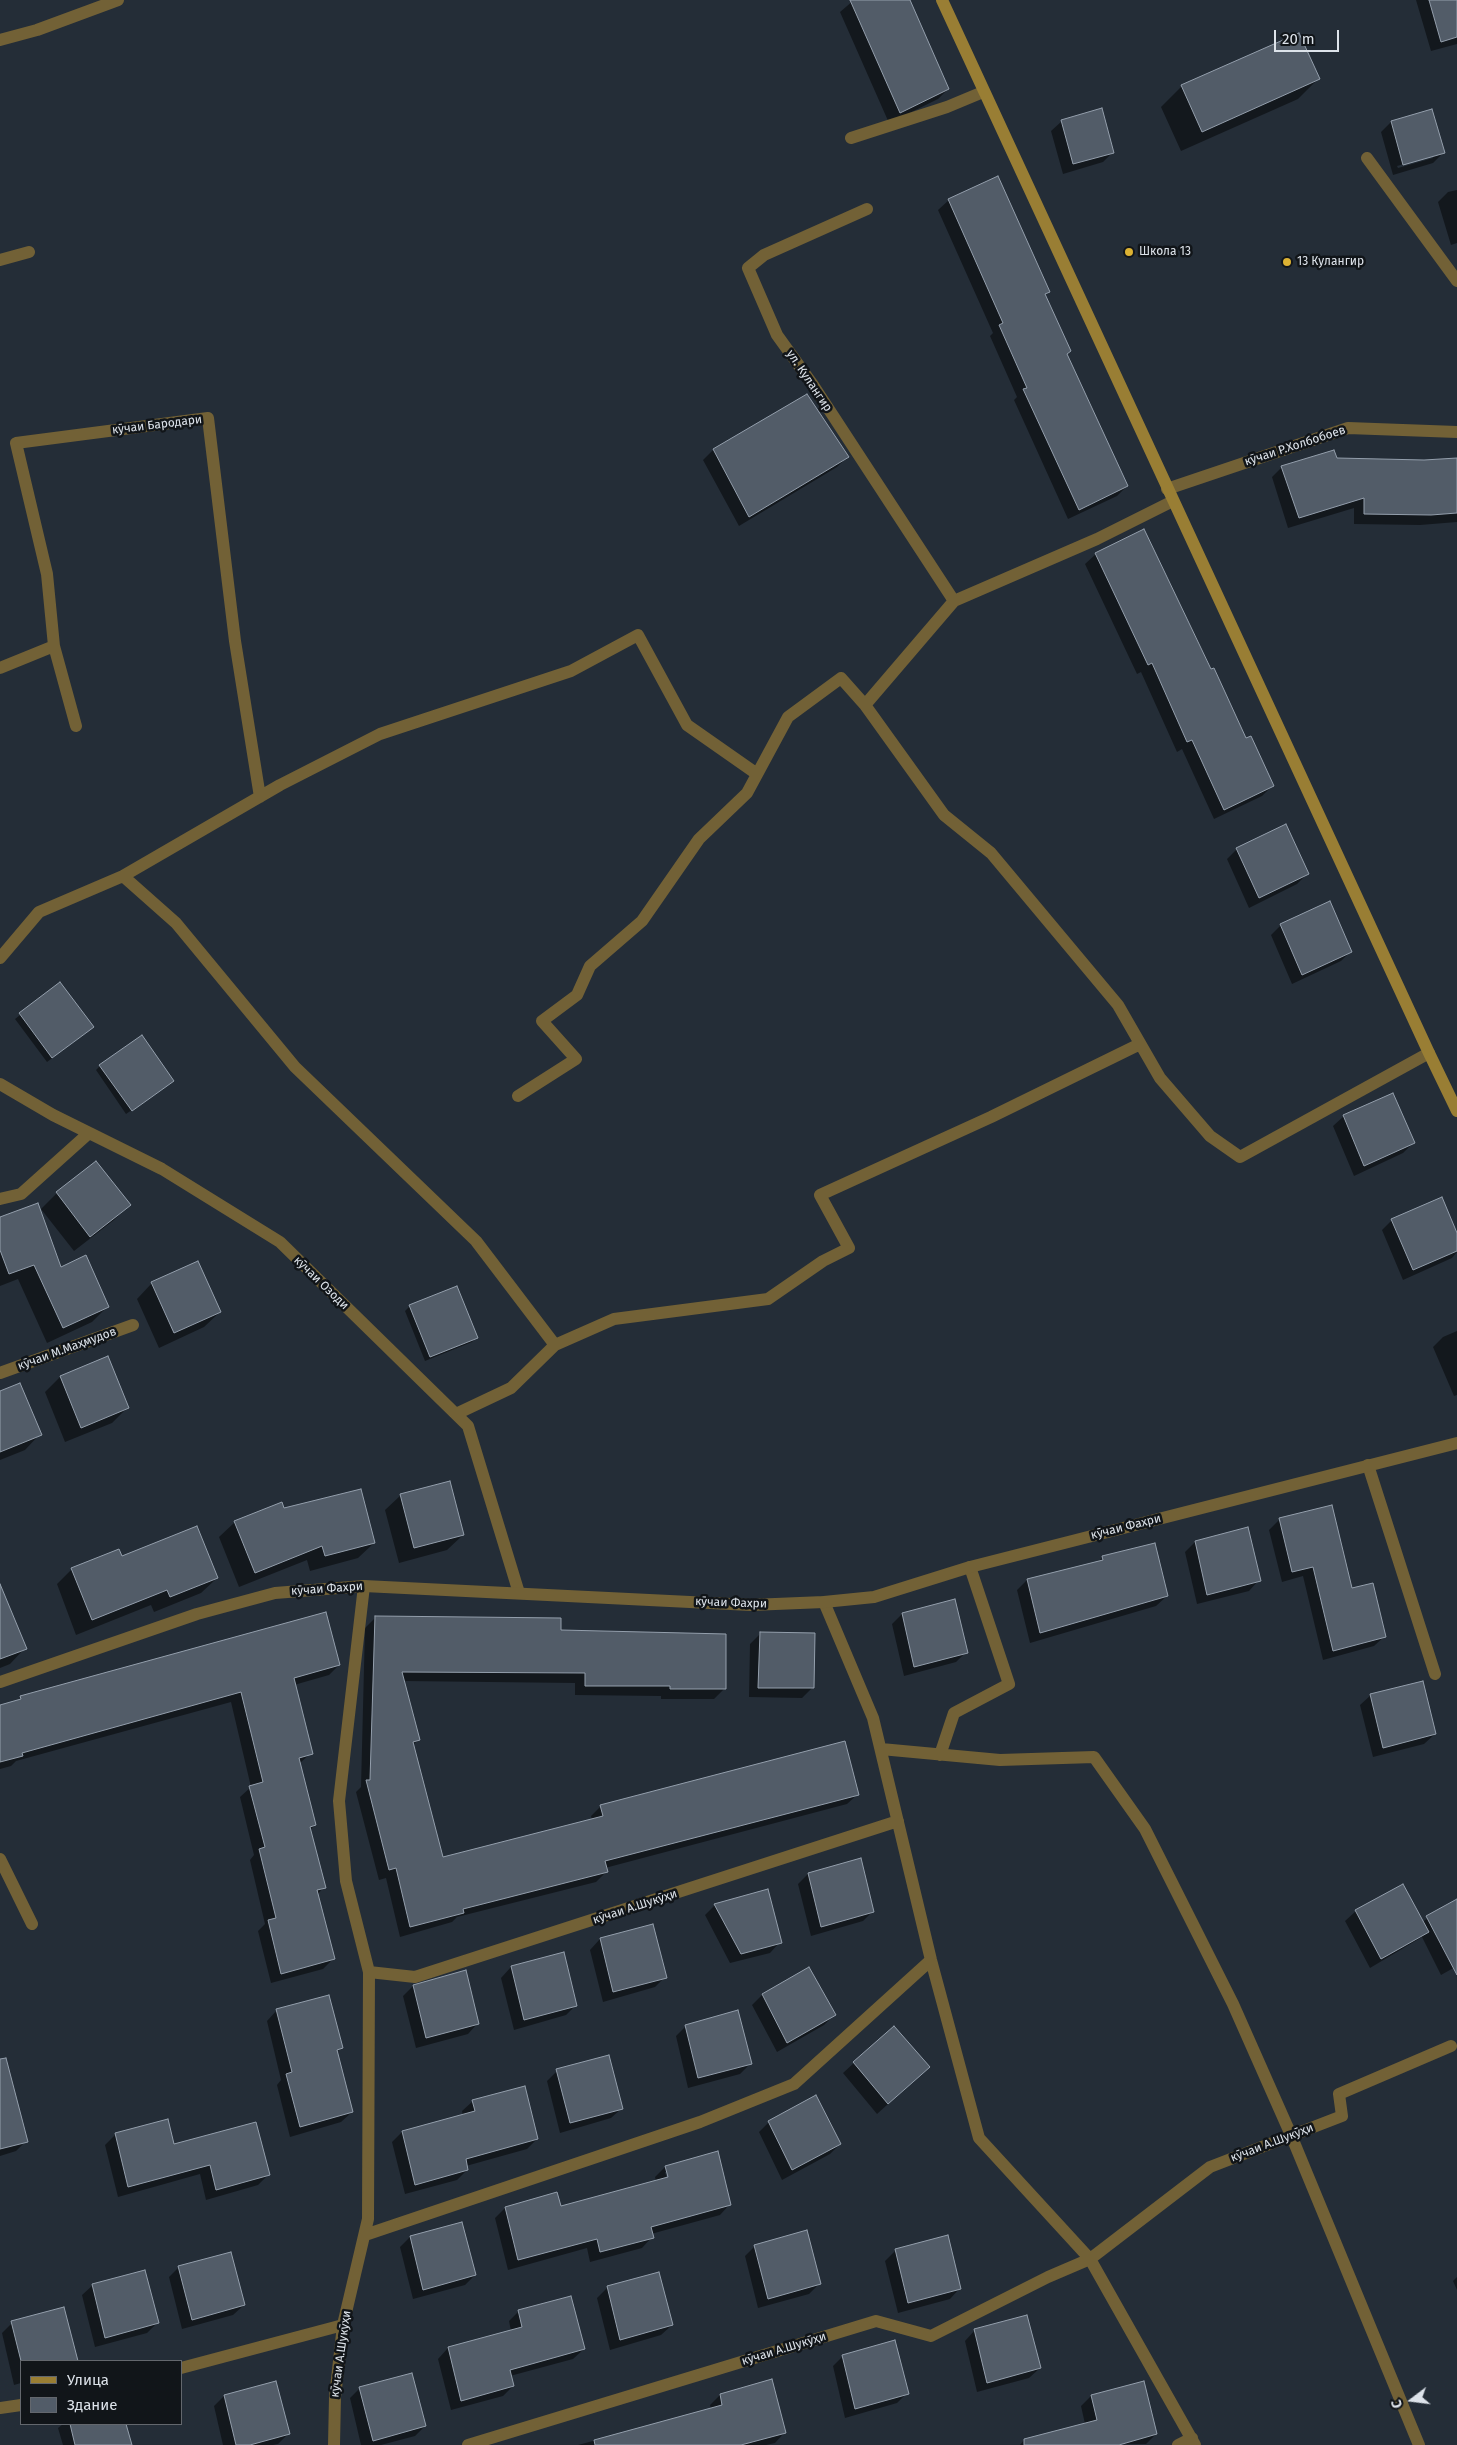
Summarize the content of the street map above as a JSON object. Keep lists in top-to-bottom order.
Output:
{
  "streets": {
    "street": [
      "ул. Кулангир",
      "кӯчаи Бародари",
      "кӯчаи Р.Холбобоев",
      "кӯчаи Озоди",
      "кӯчаи М.Маҳмудов",
      "кӯчаи Фахри",
      "кӯчаи А.Шукӯҳи"
    ]
  },
  "crossings": [
    ["кӯчаи Озоди", "кӯчаи Фахри"],
    ["кӯчаи Фахри", "кӯчаи А.Шукӯҳи"]
  ],
  "places": ["Школа 13", "13 Кулангир"],
  "legend": ["Улица", "Здание"],
  "scale_bar": "20 m",
  "north": "left"
}
